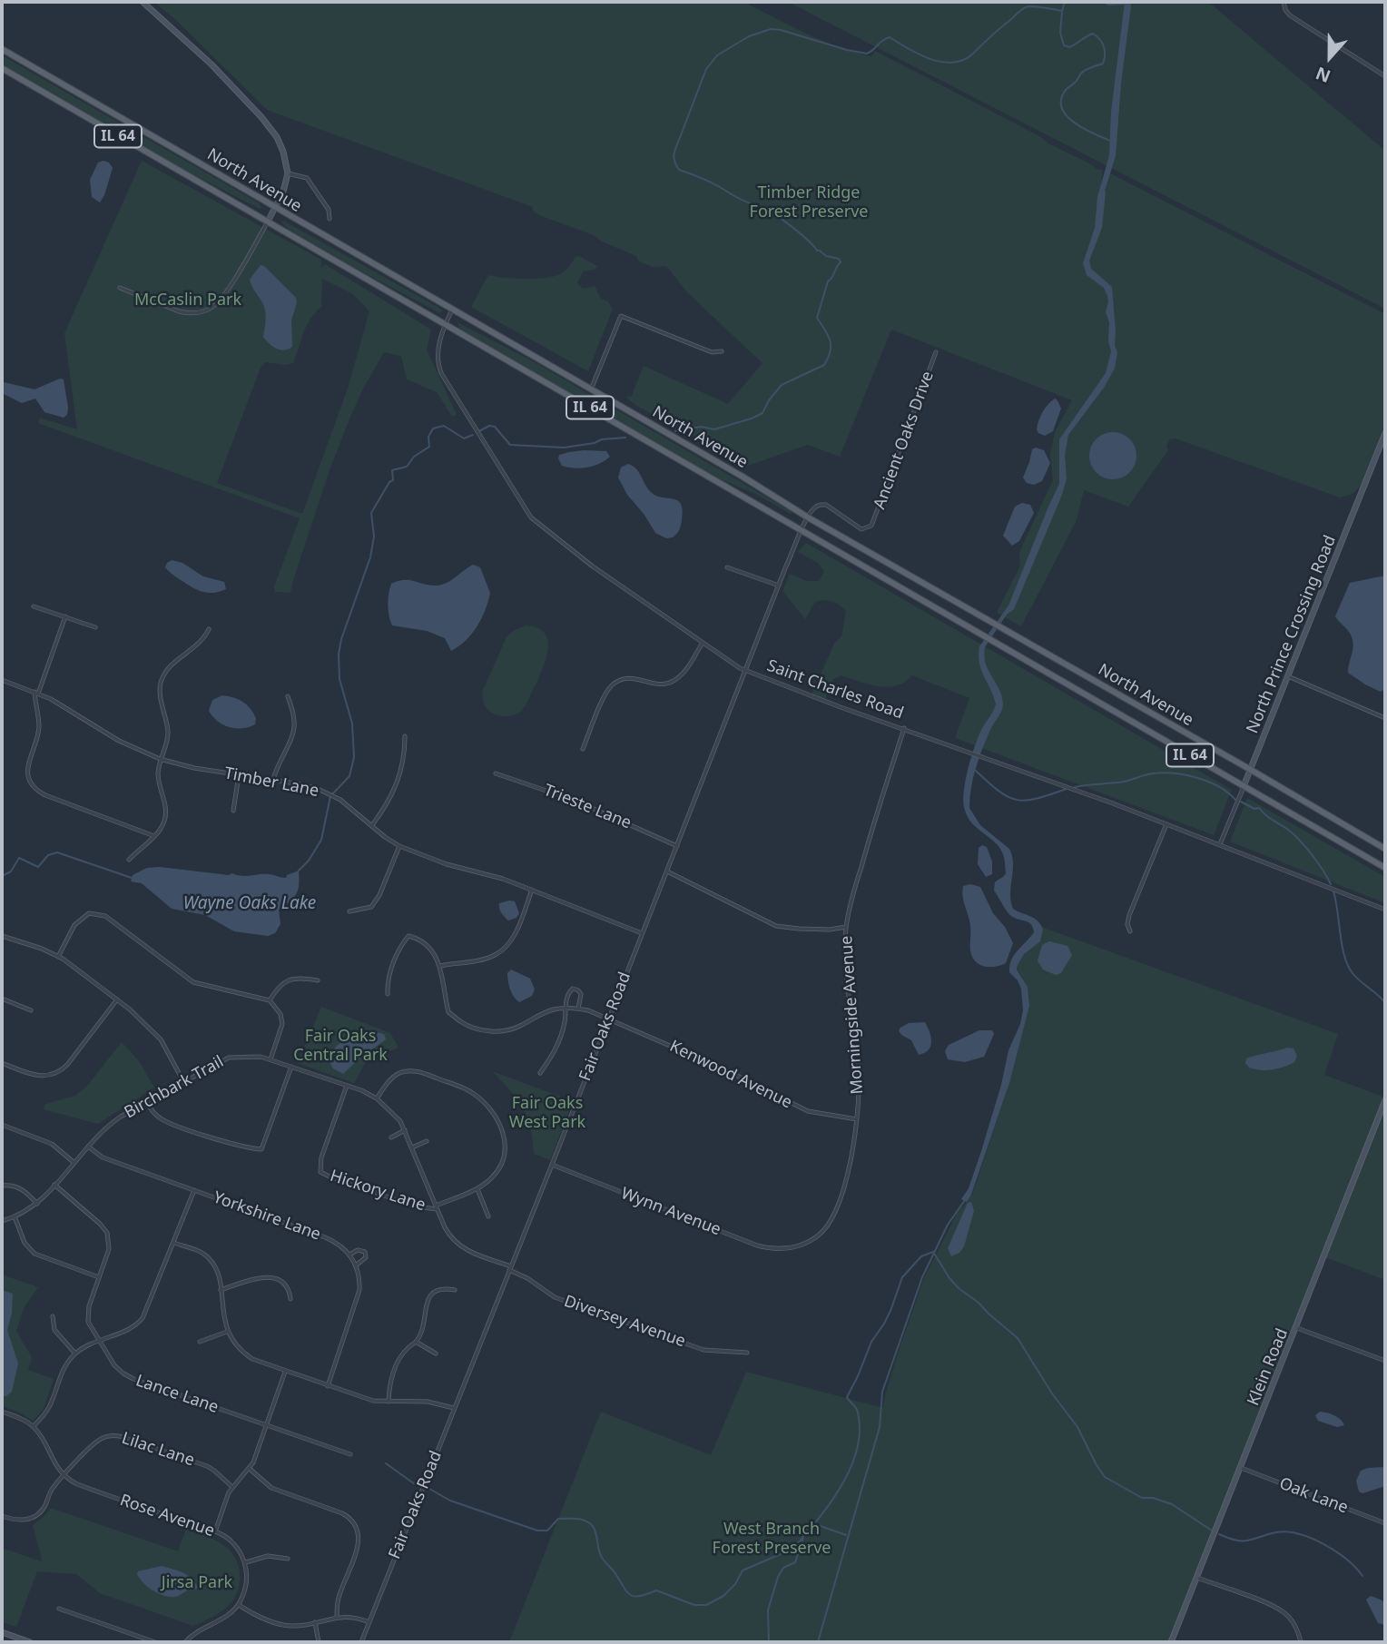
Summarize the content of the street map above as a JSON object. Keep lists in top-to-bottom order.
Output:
{
  "streets": {
    "main road": ["IL 64", "North Avenue"],
    "street": [
      "Ancient Oaks Drive",
      "North Prince Crossing Road",
      "Saint Charles Road",
      "Timber Lane",
      "Trieste Lane",
      "Morningside Avenue",
      "Fair Oaks Road",
      "Kenwood Avenue",
      "Birchbark Trail",
      "Hickory Lane",
      "Wynn Avenue",
      "Yorkshire Lane",
      "Diversey Avenue",
      "Klein Road",
      "Lance Lane",
      "Lilac Lane",
      "Oak Lane",
      "Rose Avenue"
    ]
  },
  "crossings": [
    ["North Avenue", "Ancient Oaks Drive"],
    ["North Avenue", "North Prince Crossing Road"],
    ["North Avenue", "Saint Charles Road"],
    ["North Avenue", "Fair Oaks Road"],
    ["Ancient Oaks Drive", "Fair Oaks Road"],
    ["North Prince Crossing Road", "Saint Charles Road"],
    ["Saint Charles Road", "Morningside Avenue"],
    ["Saint Charles Road", "Fair Oaks Road"],
    ["Timber Lane", "Fair Oaks Road"],
    ["Trieste Lane", "Fair Oaks Road"],
    ["Morningside Avenue", "Kenwood Avenue"],
    ["Morningside Avenue", "Wynn Avenue"],
    ["Fair Oaks Road", "Kenwood Avenue"],
    ["Fair Oaks Road", "Birchbark Trail"],
    ["Fair Oaks Road", "Wynn Avenue"],
    ["Fair Oaks Road", "Diversey Avenue"],
    ["Birchbark Trail", "Hickory Lane"],
    ["Birchbark Trail", "Yorkshire Lane"],
    ["Birchbark Trail", "Diversey Avenue"],
    ["Birchbark Trail", "Lance Lane"],
    ["Klein Road", "Oak Lane"],
    ["Lilac Lane", "Rose Avenue"]
  ],
  "water": ["Wayne Oaks Lake"],
  "parks": [
    "Timber Ridge Forest Preserve",
    "McCaslin Park",
    "Fair Oaks Central Park",
    "Fair Oaks West Park",
    "West Branch Forest Preserve",
    "Jirsa Park"
  ],
  "north": "bottom"
}
